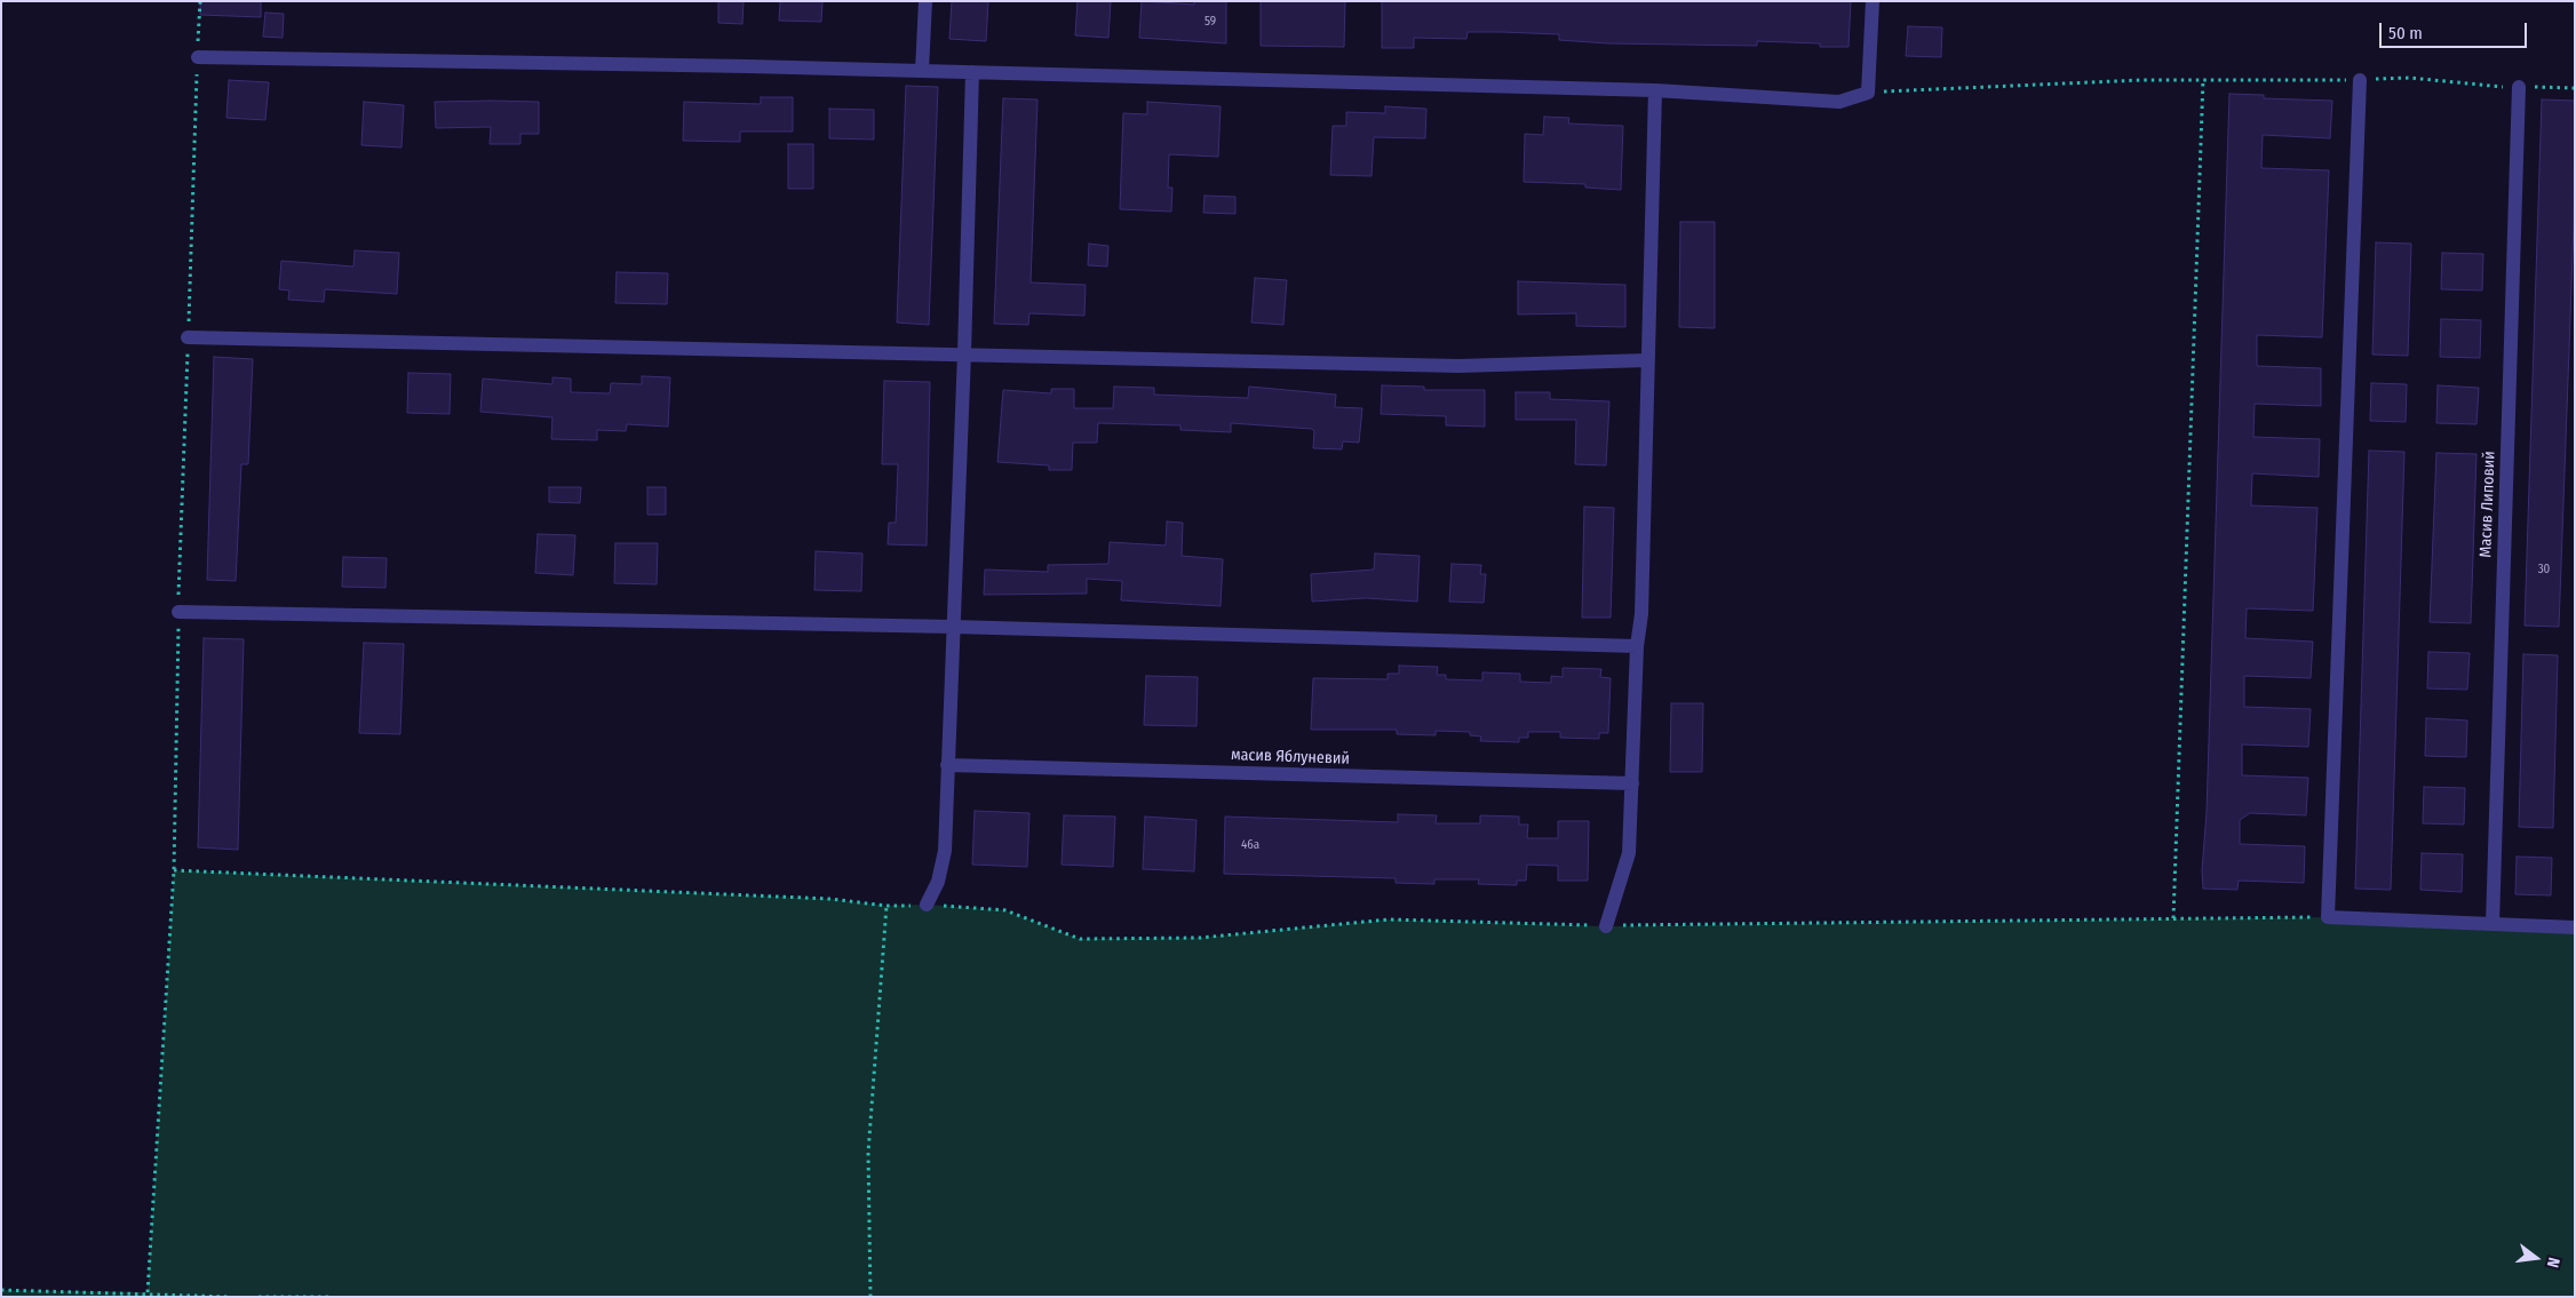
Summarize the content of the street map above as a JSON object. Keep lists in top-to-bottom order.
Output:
{
  "streets": {
    "street": ["Масив Липовий", "масив Яблуневий"]
  },
  "house_numbers": ["59", "30", "46а"],
  "scale_bar": "50 m",
  "north": "right"
}
